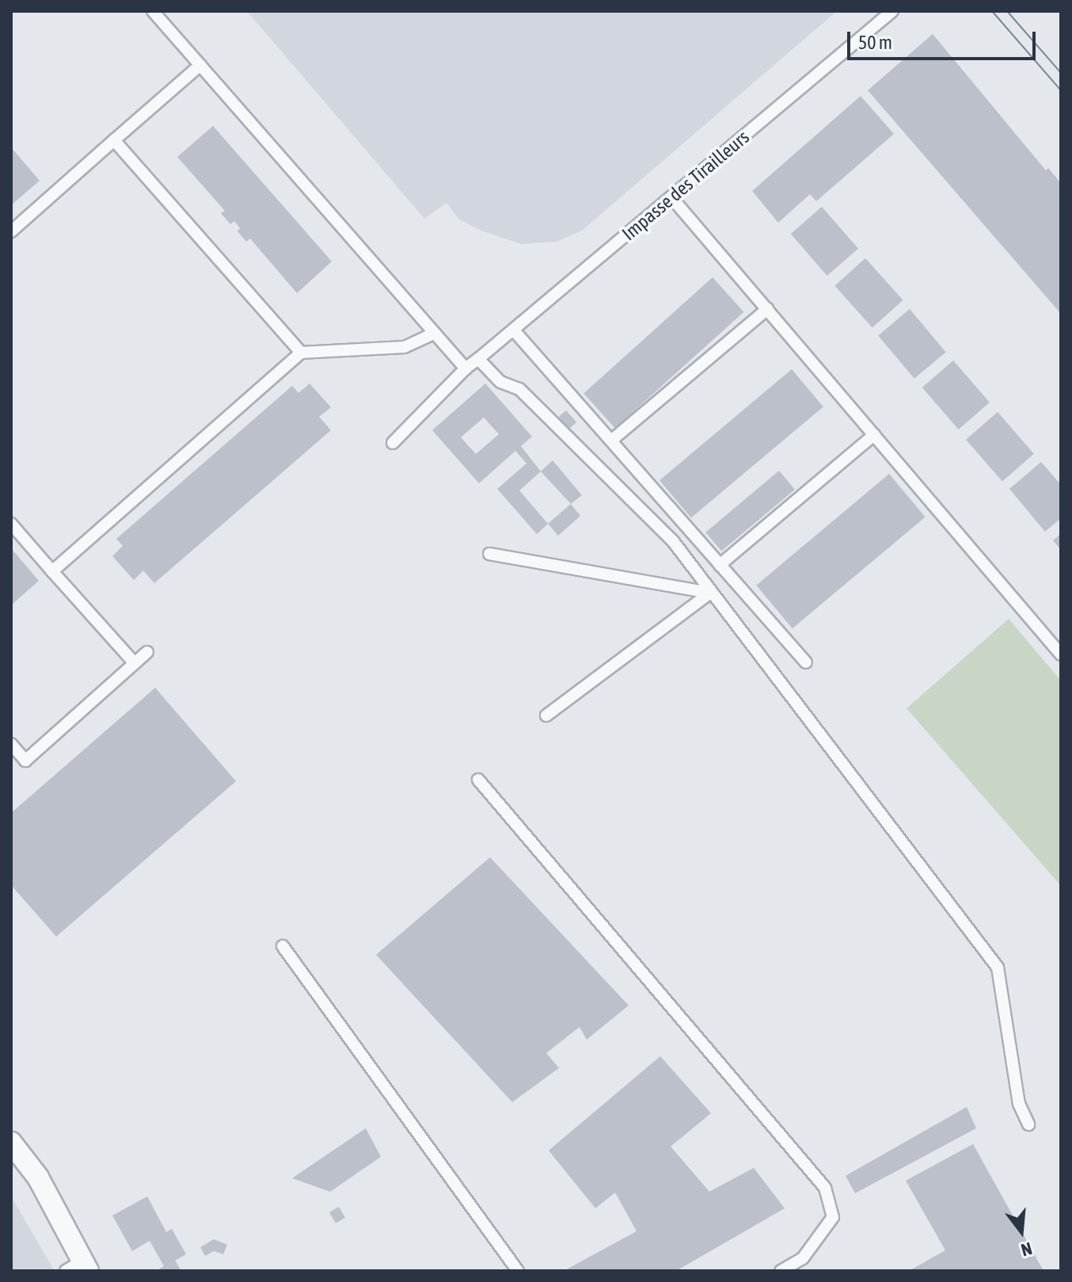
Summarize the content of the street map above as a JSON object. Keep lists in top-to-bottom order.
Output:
{
  "streets": {
    "lane": ["Impasse des Tirailleurs"]
  },
  "scale_bar": "50 m",
  "north": "bottom"
}
